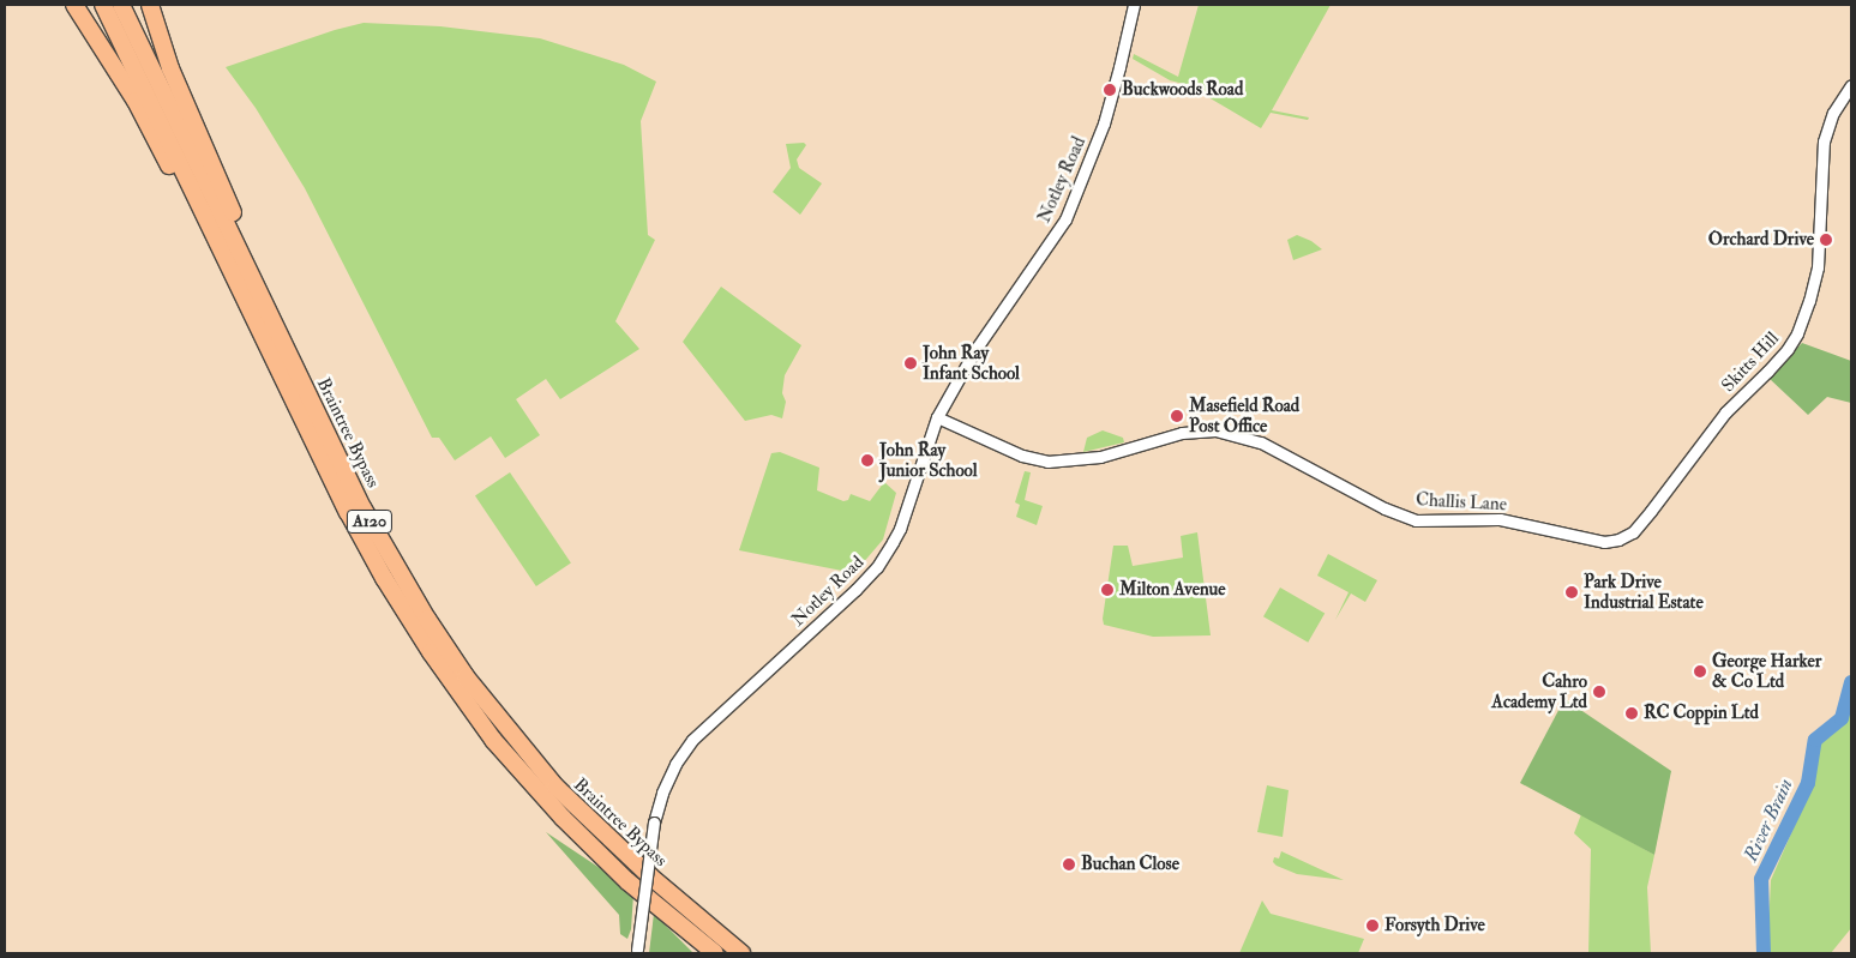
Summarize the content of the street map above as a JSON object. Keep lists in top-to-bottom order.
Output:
{
  "streets": {
    "highway": ["Braintree Bypass", "A120"],
    "street": ["Notley Road", "Skitts Hill", "Challis Lane"]
  },
  "crossings": [
    ["Notley Road", "Challis Lane"],
    ["Skitts Hill", "Challis Lane"]
  ],
  "water": ["River Brain"],
  "places": [
    "Buckwoods Road",
    "Orchard Drive",
    "John Ray Infant School",
    "Masefield Road Post Office",
    "John Ray Junior School",
    "Milton Avenue",
    "Park Drive Industrial Estate",
    "George Harker & Co Ltd",
    "Cahro Academy Ltd",
    "RC Coppin Ltd",
    "Buchan Close",
    "Forsyth Drive"
  ]
}
